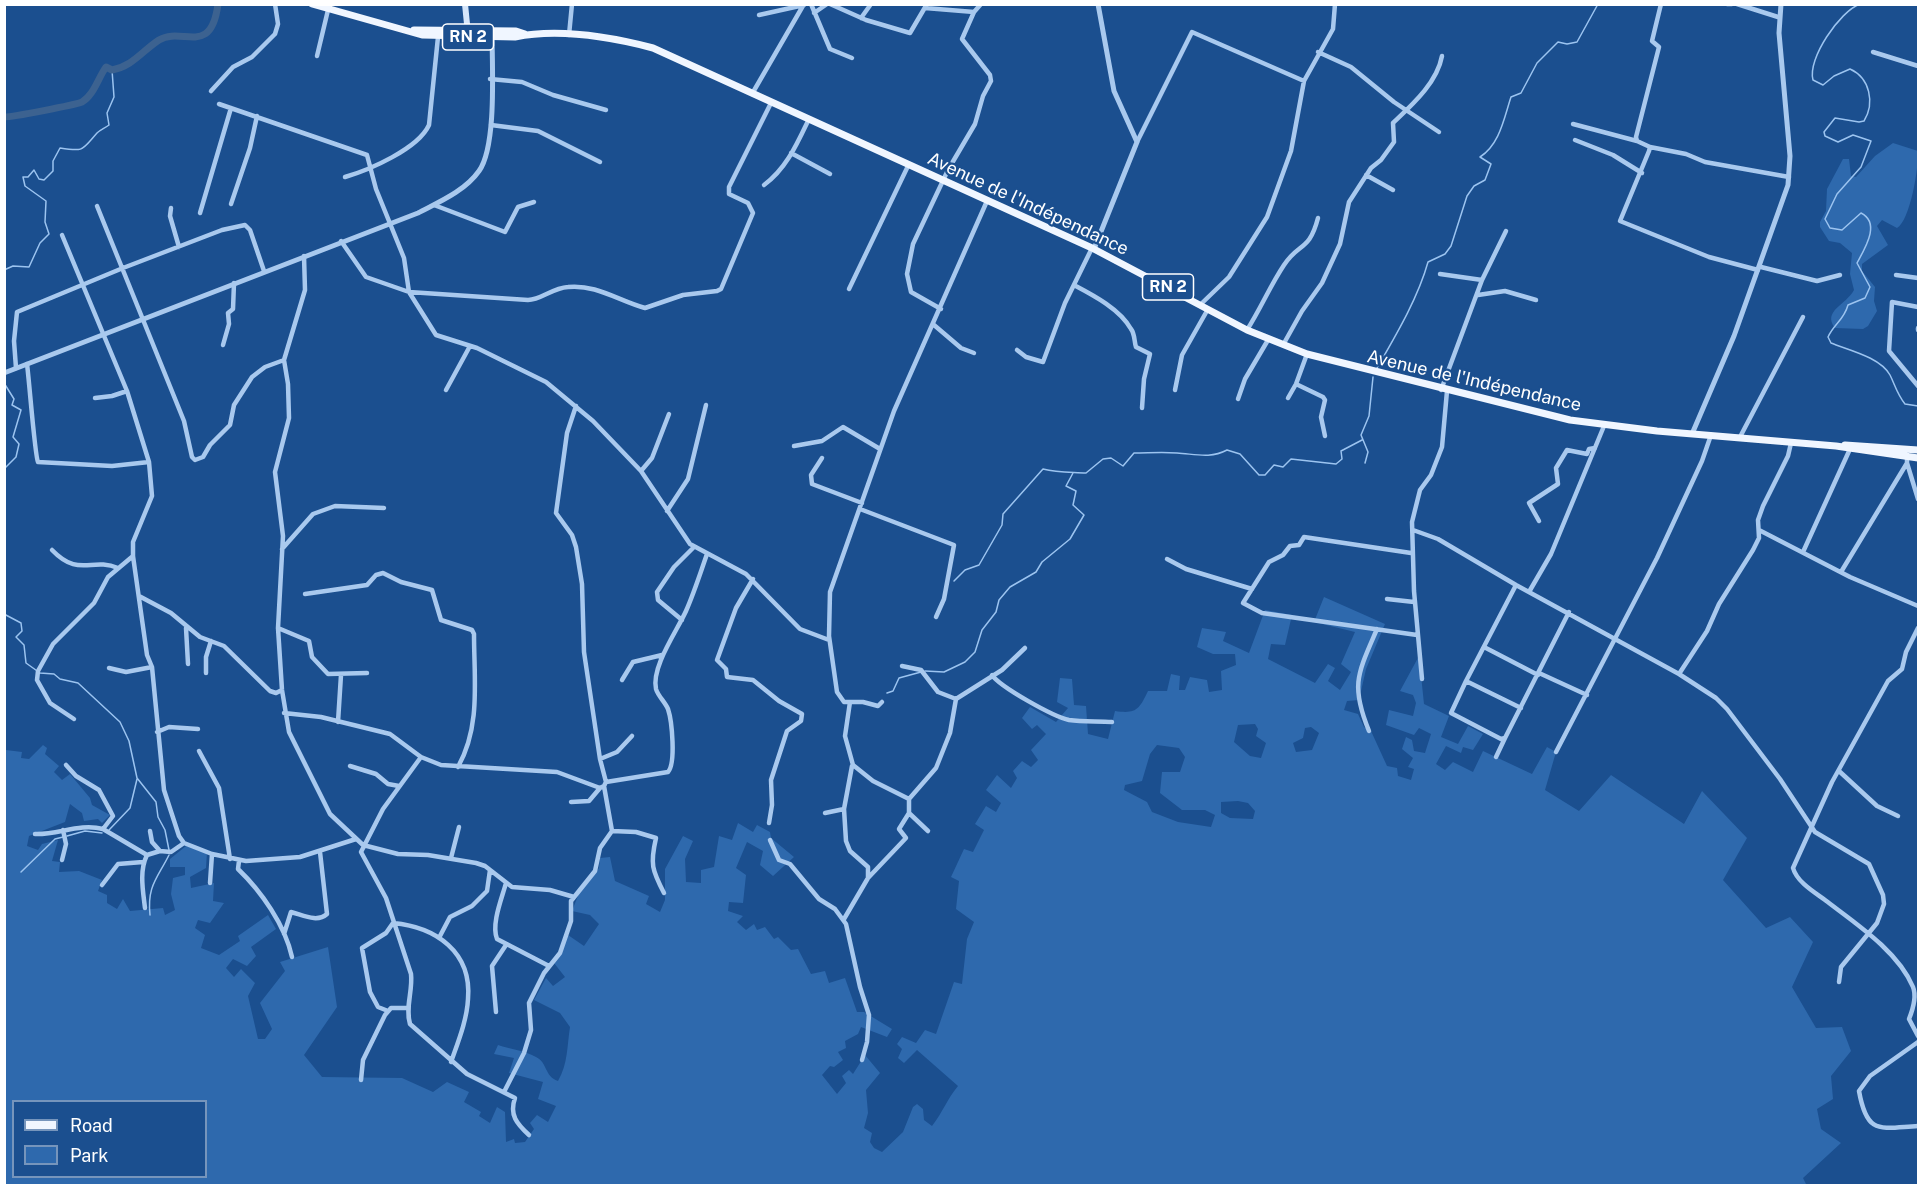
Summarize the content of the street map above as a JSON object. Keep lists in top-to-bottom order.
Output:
{
  "streets": {
    "main road": ["RN 2", "Avenue de l'Indépendance"]
  },
  "legend": ["Road", "Park"]
}
